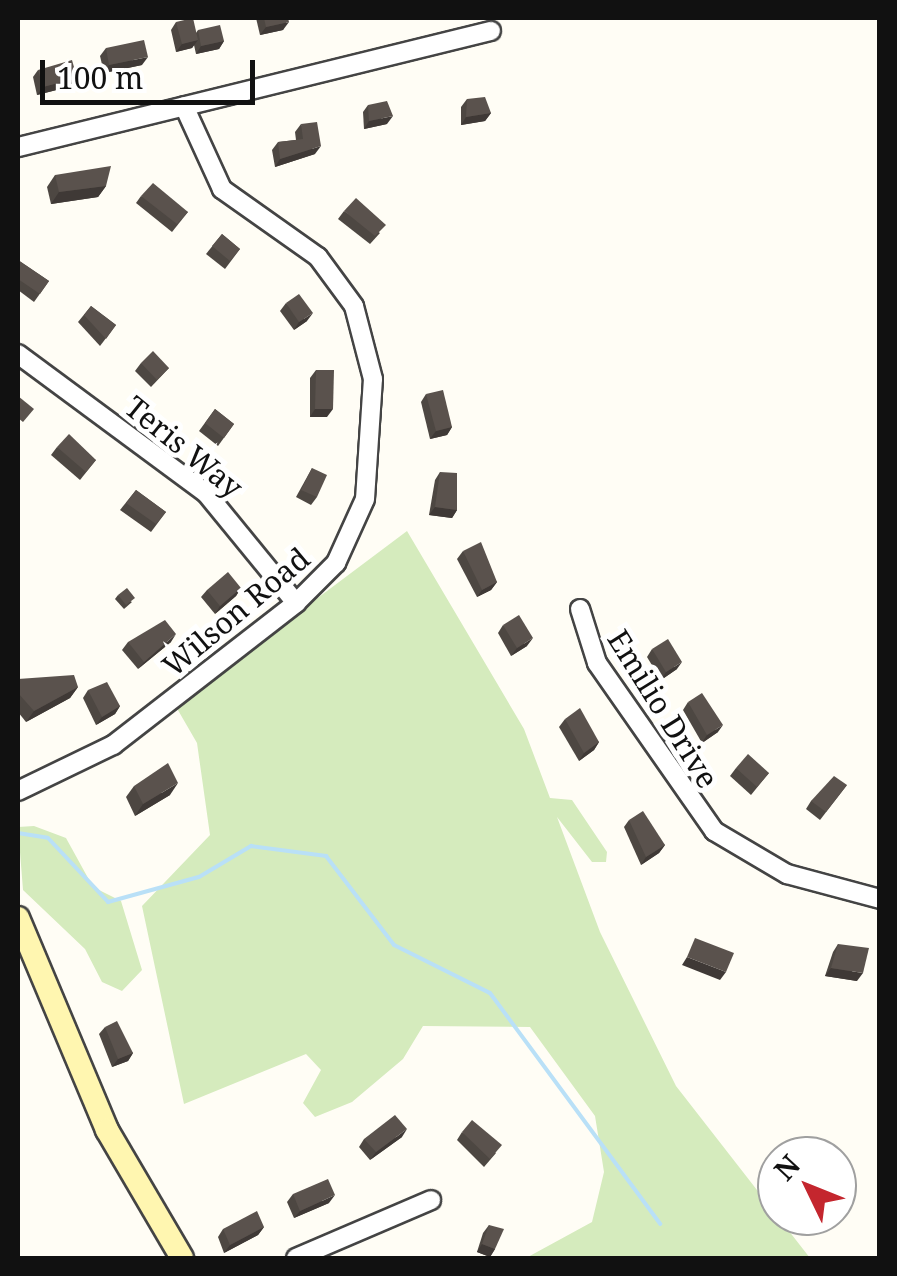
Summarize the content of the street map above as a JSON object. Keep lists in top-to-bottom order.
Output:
{
  "streets": {
    "street": ["Teris Way", "Wilson Road", "Emilio Drive"]
  },
  "crossings": [
    ["Teris Way", "Wilson Road"]
  ],
  "scale_bar": "100 m",
  "north": "top left"
}
